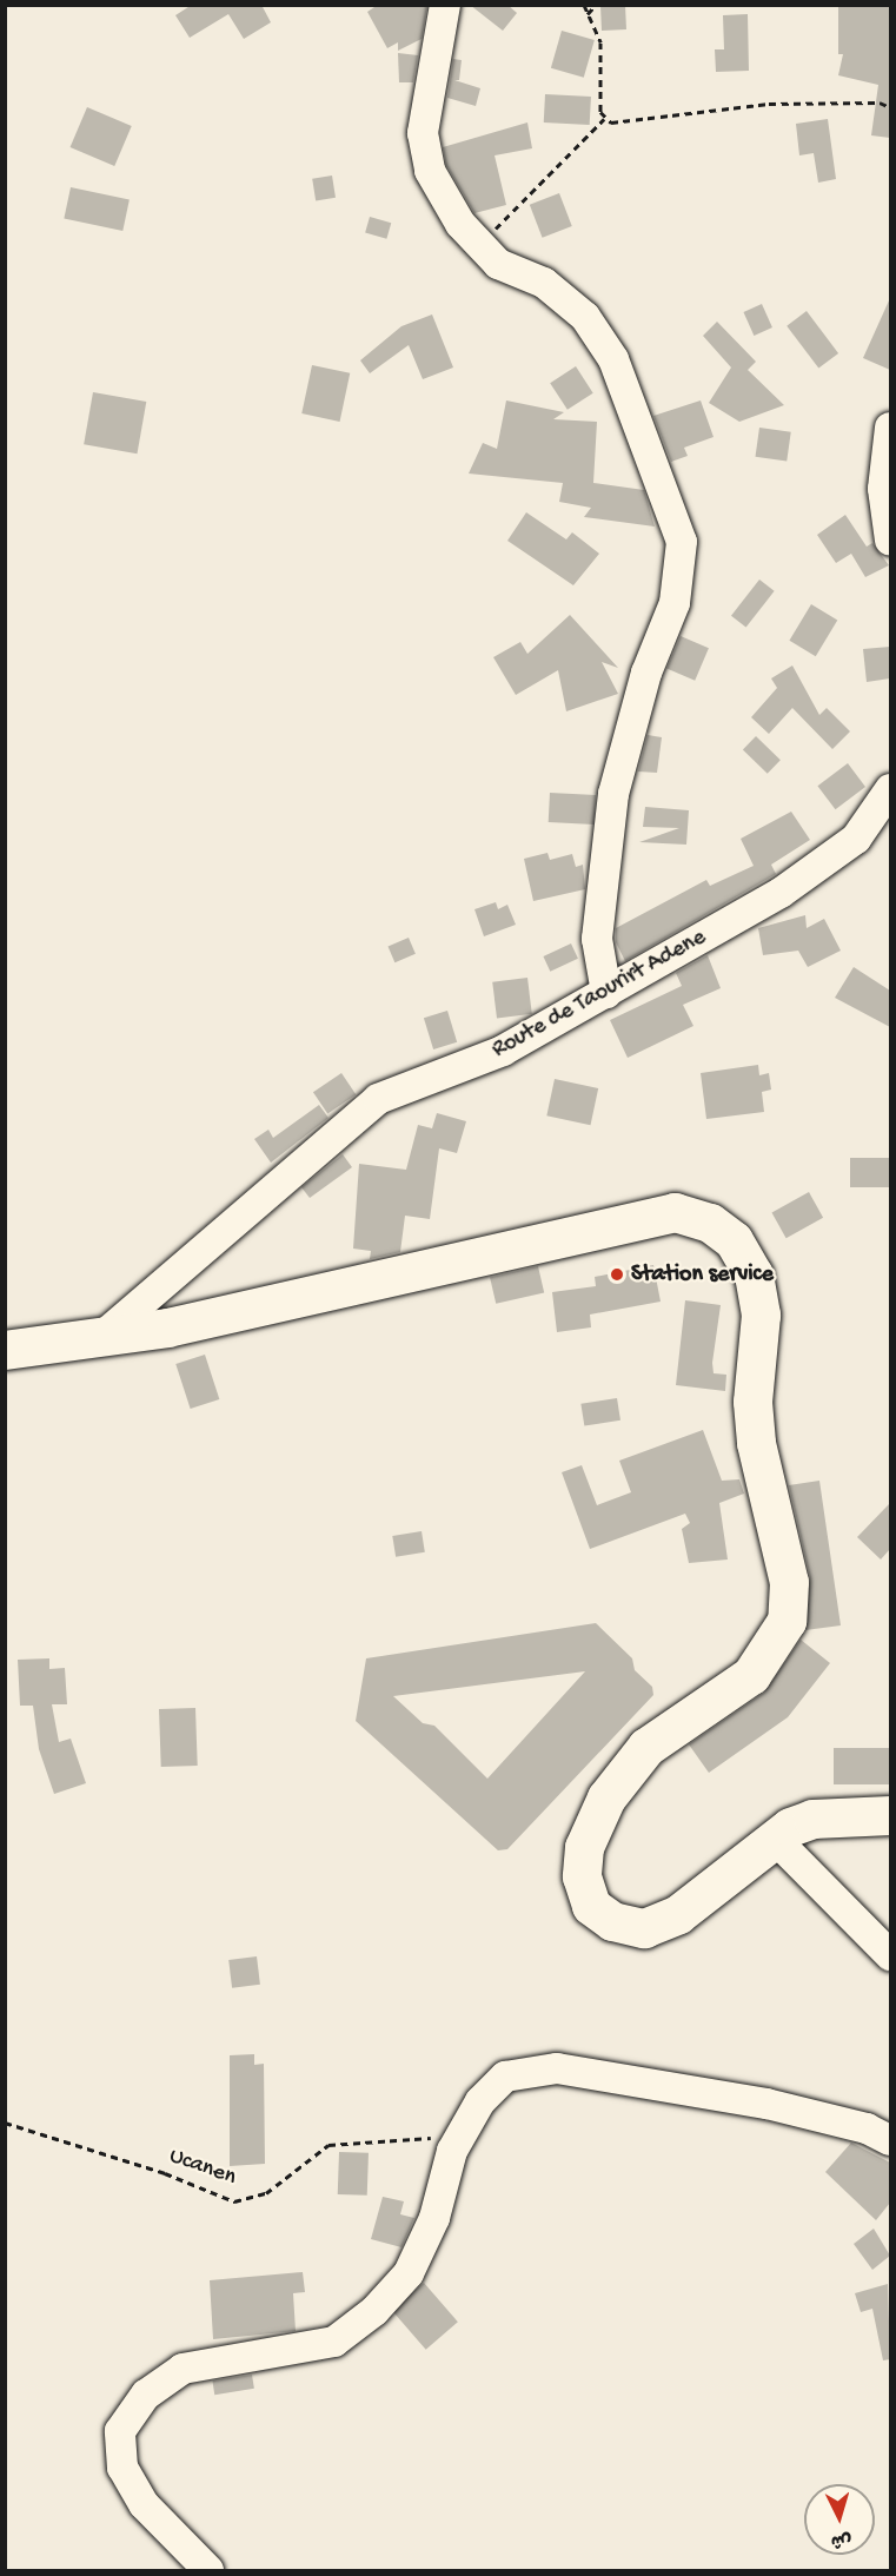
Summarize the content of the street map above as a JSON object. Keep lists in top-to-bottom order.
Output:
{
  "streets": {
    "street": ["Route de Taourirt Adene"],
    "path": ["Ucanen"]
  },
  "places": ["Station service"],
  "north": "bottom"
}
